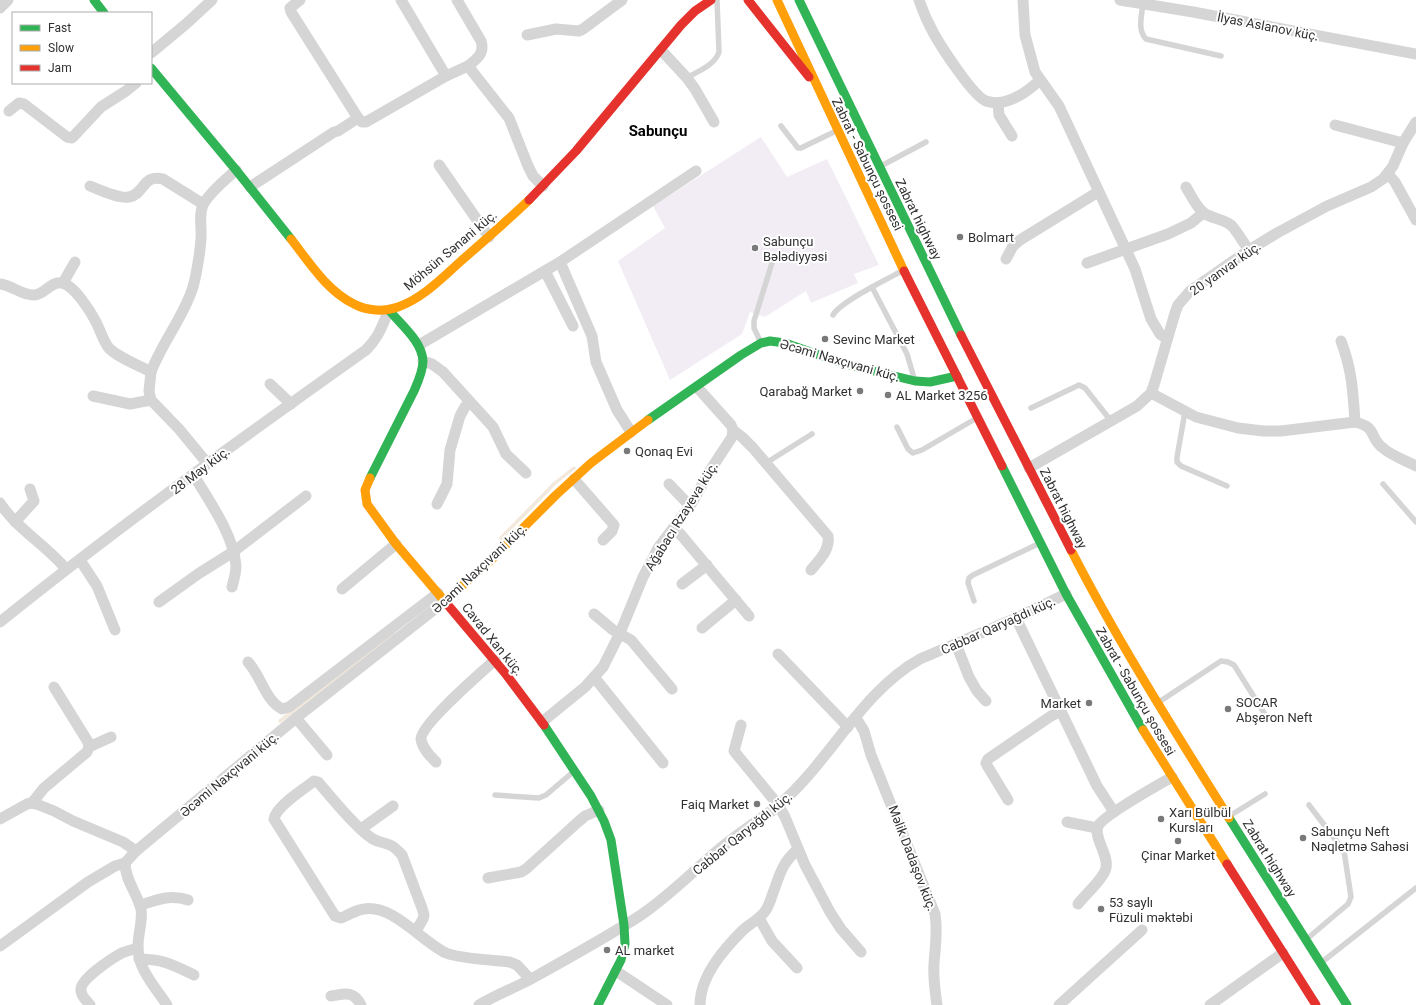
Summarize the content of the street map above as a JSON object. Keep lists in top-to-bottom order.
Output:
{
  "streets": {
    "street": [
      "İlyas Aslanov küç.",
      "Zabrat - Sabunçu şossesi",
      "Zabrat highway",
      "Möhsün Sənani küç.",
      "20 yanvar küç.",
      "Əcəmi Naxçıvani küç.",
      "28 May küç.",
      "Ağabacı Rzayeva küç.",
      "Cabbar Qaryağdı küç.",
      "Cavad Xan küç.",
      "Məlik Dadaşov küç."
    ]
  },
  "crossings": [
    ["Zabrat - Sabunçu şossesi", "Zabrat highway"],
    ["Zabrat - Sabunçu şossesi", "Əcəmi Naxçıvani küç."],
    ["Zabrat - Sabunçu şossesi", "Cabbar Qaryağdı küç."],
    ["Zabrat highway", "20 yanvar küç."],
    ["Zabrat highway", "Əcəmi Naxçıvani küç."],
    ["Möhsün Sənani küç.", "28 May küç."],
    ["Möhsün Sənani küç.", "Cavad Xan küç."],
    ["Əcəmi Naxçıvani küç.", "Cavad Xan küç."],
    ["28 May küç.", "Cavad Xan küç."],
    ["Ağabacı Rzayeva küç.", "Cavad Xan küç."],
    ["Cabbar Qaryağdı küç.", "Cavad Xan küç."],
    ["Cabbar Qaryağdı küç.", "Məlik Dadaşov küç."]
  ],
  "districts": ["Sabunçu"],
  "places": [
    "Bolmart",
    "Sabunçu Bələdiyyəsi",
    "Sevinc Market",
    "Qarabağ Market",
    "AL Market 3256",
    "Qonaq Evi",
    "Market",
    "SOCAR Abşeron Neft",
    "Faiq Market",
    "Xarı Bülbül Kursları",
    "Sabunçu Neft Nəqletmə Sahəsi",
    "Çinar Market",
    "53 saylı Füzuli məktəbi",
    "AL market"
  ],
  "legend": ["Fast", "Slow", "Jam"]
}
